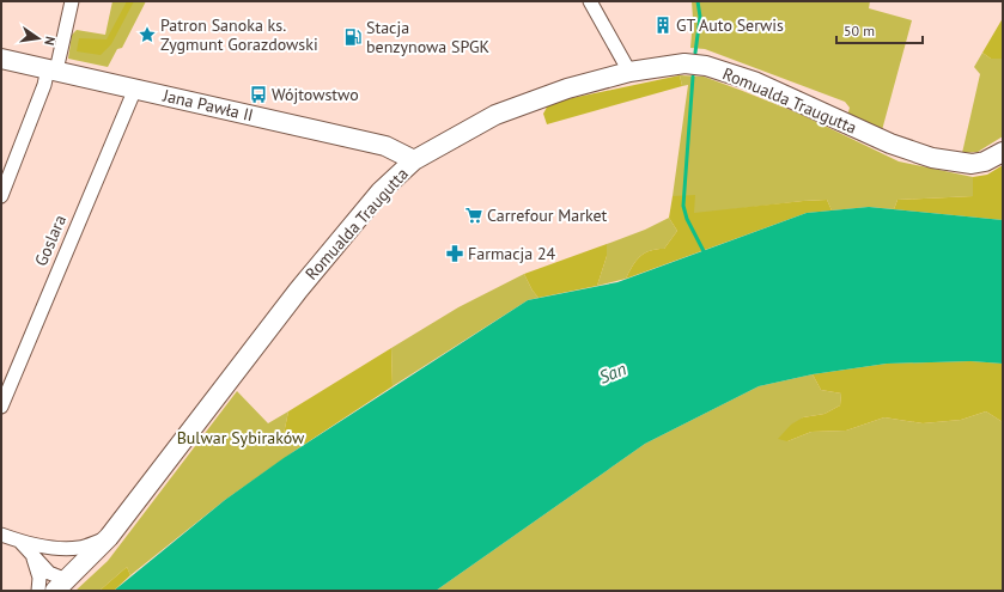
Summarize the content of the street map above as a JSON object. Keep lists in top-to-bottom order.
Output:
{
  "streets": {
    "street": ["Romualda Traugutta", "Jana Pawła II", "Goslara"]
  },
  "crossings": [
    ["Romualda Traugutta", "Jana Pawła II"],
    ["Jana Pawła II", "Goslara"]
  ],
  "water": ["San"],
  "parks": ["Bulwar Sybiraków"],
  "places": {
    "building": ["GT Auto Serwis"],
    "place": ["Patron Sanoka ks. Zygmunt Gorazdowski"],
    "fuel station": ["Stacja benzynowa SPGK"],
    "bus stop": ["Wójtowstwo"],
    "supermarket": ["Carrefour Market"],
    "pharmacy": ["Farmacja 24"]
  },
  "scale_bar": "50 m",
  "north": "right"
}
